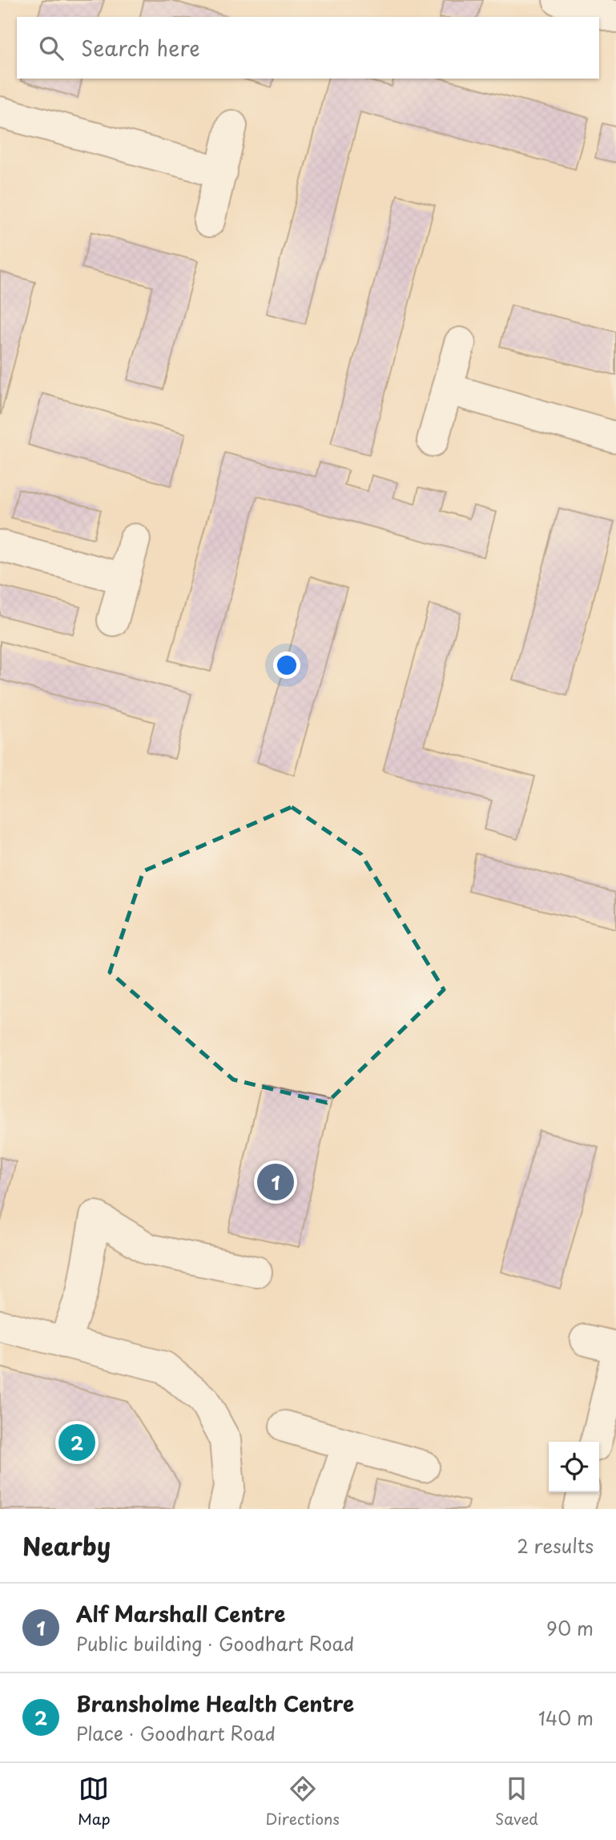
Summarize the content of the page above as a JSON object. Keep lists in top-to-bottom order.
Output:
{
  "page": {
    "search": "Search here",
    "pins": ["1", "2"],
    "heading": ["Nearby", "2 results"],
    "list": [
      {
        "mark": "1",
        "name": "Alf Marshall Centre",
        "note": "Public building · Goodhart Road",
        "value": "90 m"
      },
      {
        "mark": "2",
        "name": "Bransholme Health Centre",
        "note": "Place · Goodhart Road",
        "value": "140 m"
      }
    ],
    "nav": ["Map", "Directions", "Saved"]
  }
}
